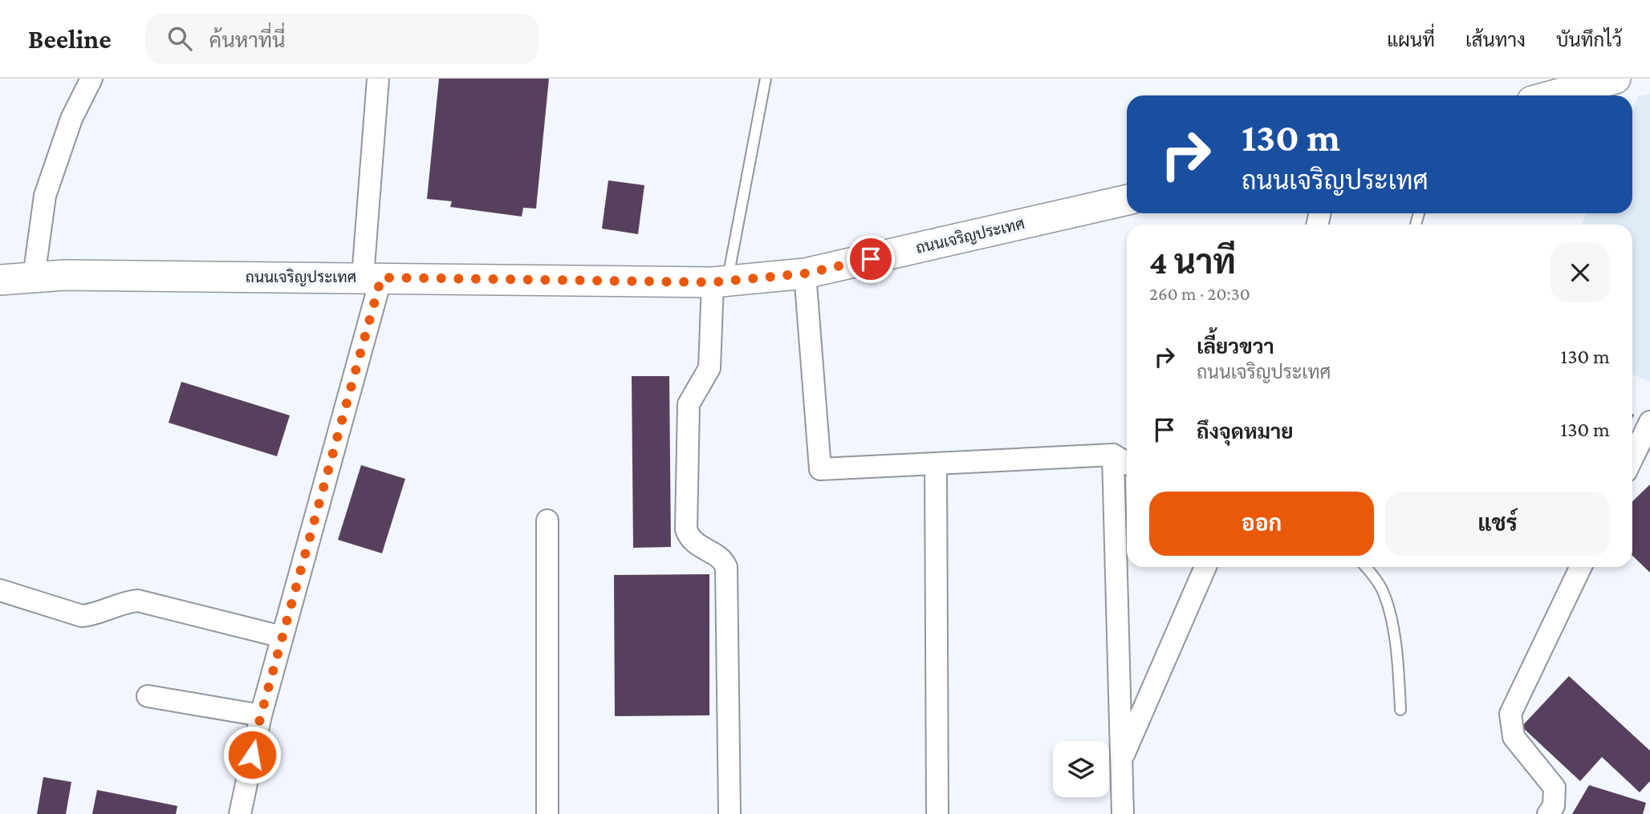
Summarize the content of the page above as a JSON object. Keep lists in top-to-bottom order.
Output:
{
  "streets": {
    "street": ["ถนนเจริญประเทศ"]
  },
  "page": {
    "header": "Beeline",
    "search": "ค้นหาที่นี่",
    "nav": ["แผนที่", "เส้นทาง", "บันทึกไว้"],
    "turn": ["130 m", "ถนนเจริญประเทศ"],
    "heading": ["4 นาที", "260 m · 20:30"],
    "list": [
      {
        "name": "เลี้ยวขวา",
        "note": "ถนนเจริญประเทศ",
        "value": "130 m"
      },
      {
        "name": "ถึงจุดหมาย",
        "value": "130 m"
      }
    ],
    "buttons": ["ออก", "แชร์"]
  }
}
